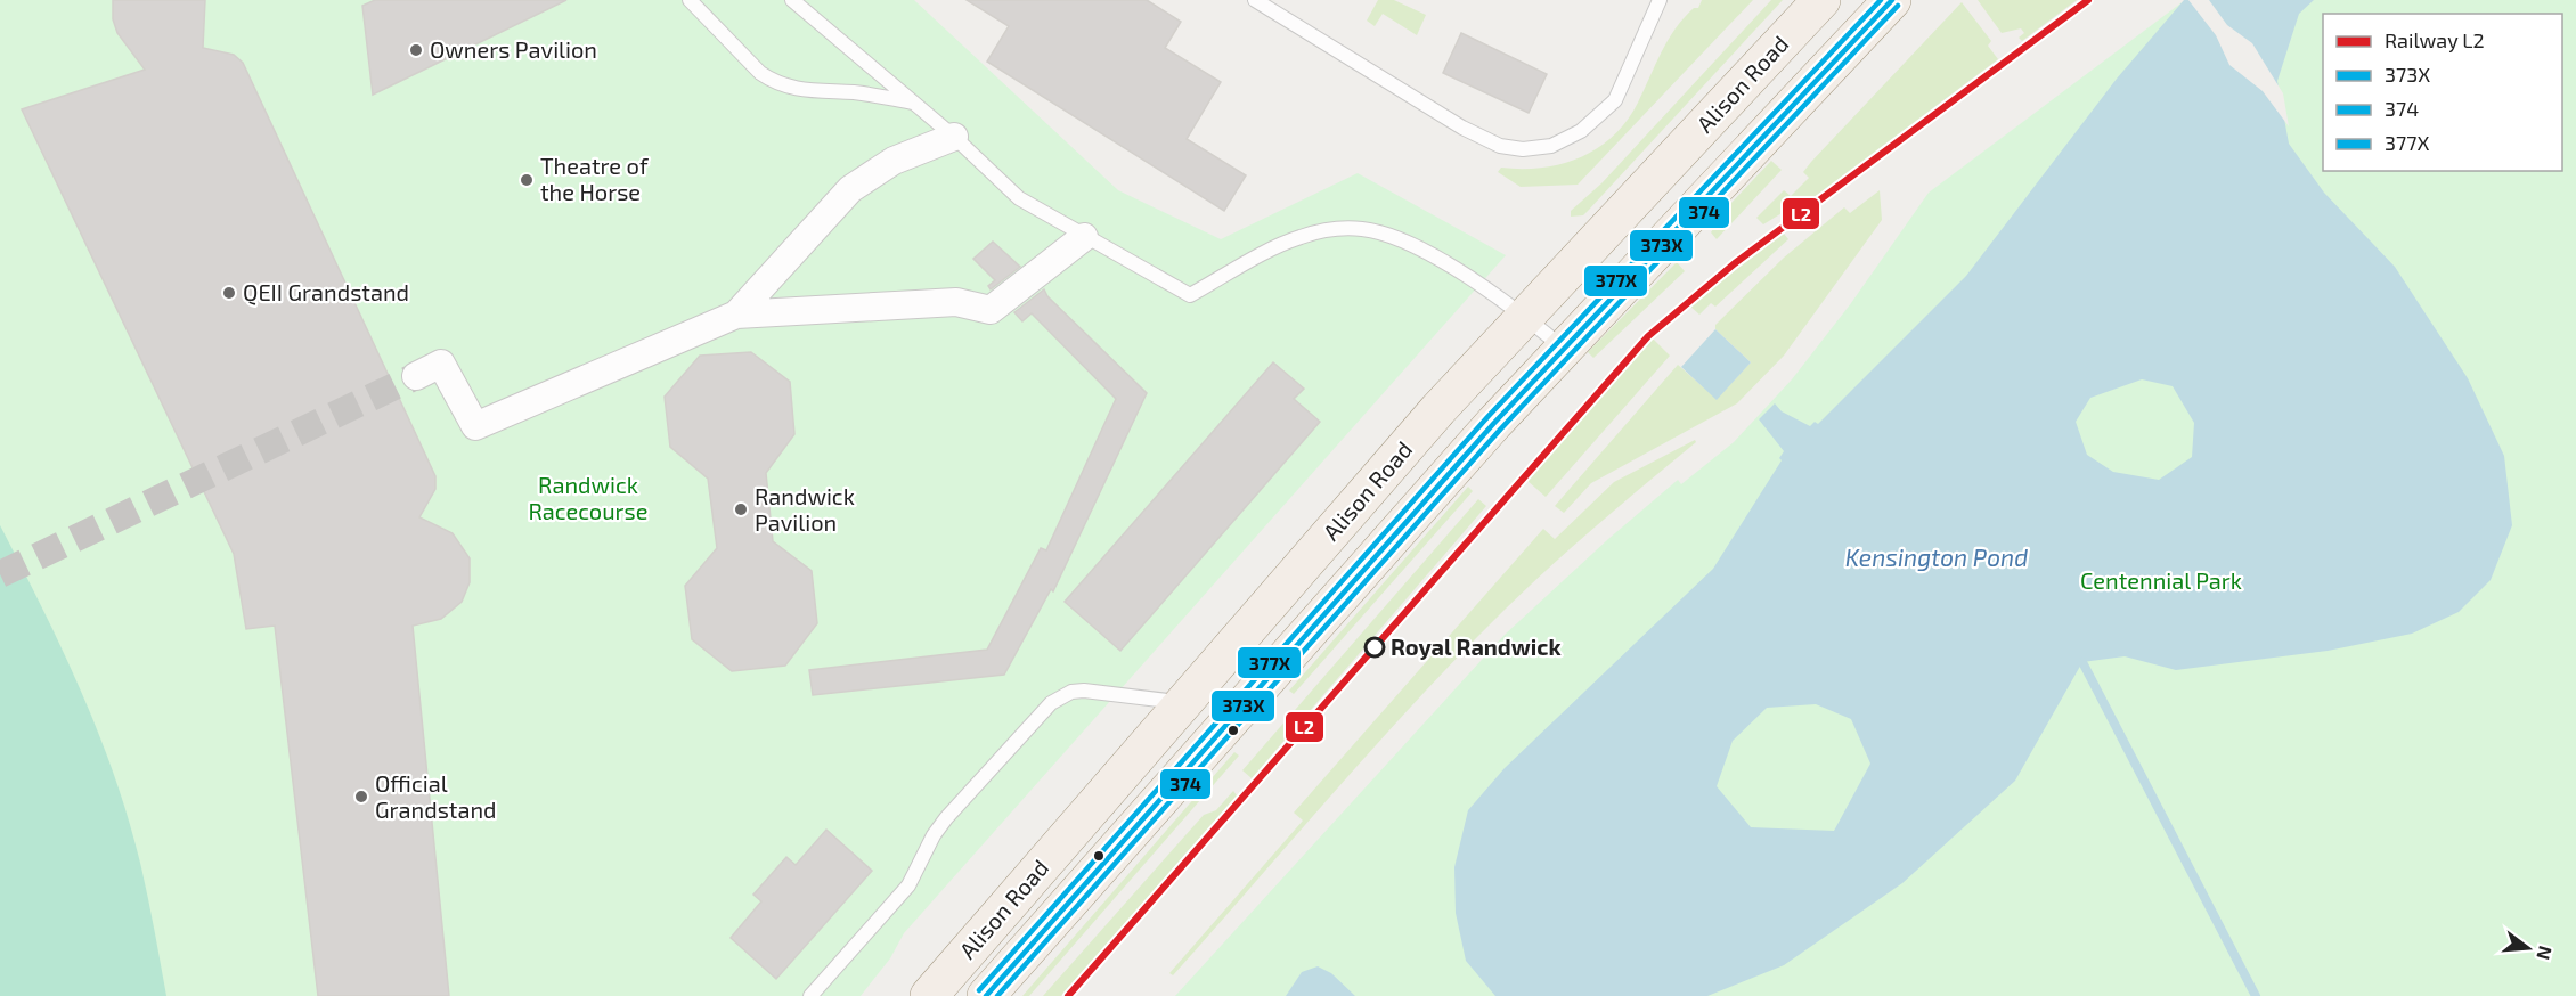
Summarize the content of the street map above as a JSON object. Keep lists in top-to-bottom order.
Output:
{
  "streets": {
    "main road": ["Alison Road"]
  },
  "water": ["Kensington Pond"],
  "parks": ["Randwick Racecourse", "Centennial Park"],
  "places": [
    "Owners Pavilion",
    "Theatre of the Horse",
    "QEII Grandstand",
    "Randwick Pavilion",
    "Royal Randwick",
    "Official Grandstand"
  ],
  "lines": [
    "rail line L2",
    "transit line 373X",
    "transit line 377X",
    "transit line 374"
  ],
  "legend": [
    "Railway L2",
    "373X",
    "374",
    "377X"
  ],
  "north": "right"
}
